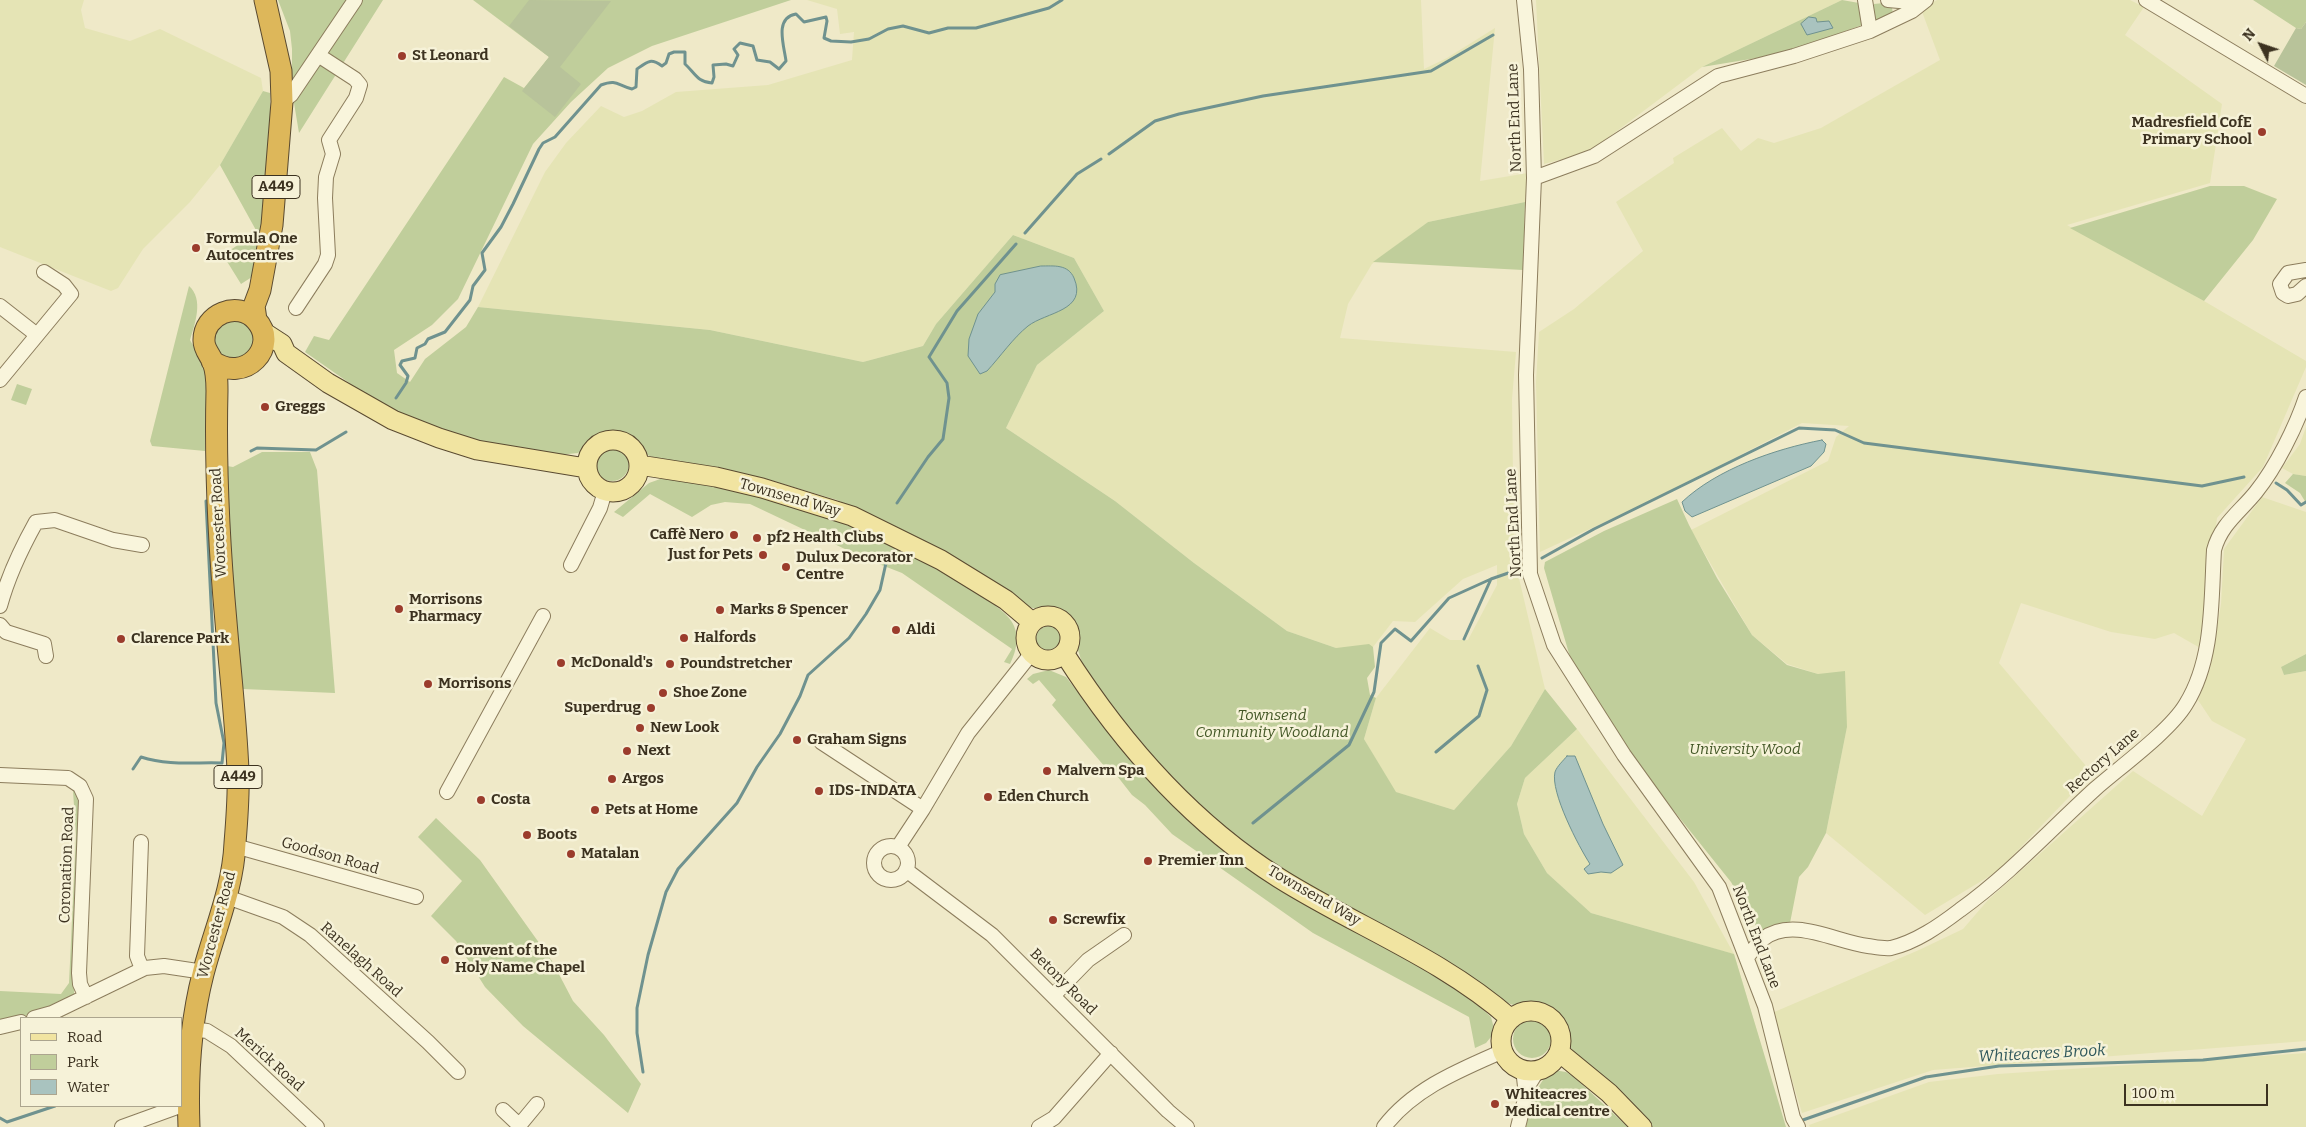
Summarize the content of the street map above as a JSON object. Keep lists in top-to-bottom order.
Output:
{
  "streets": {
    "highway": ["A449", "Worcester Road"],
    "main road": ["Townsend Way"],
    "street": [
      "North End Lane",
      "Rectory Lane",
      "Goodson Road",
      "Coronation Road",
      "Ranelagh Road",
      "Betony Road",
      "Merick Road"
    ]
  },
  "crossings": [
    ["North End Lane", "Rectory Lane"],
    ["A449", "Worcester Road"],
    ["Worcester Road", "Goodson Road"],
    ["Worcester Road", "Ranelagh Road"],
    ["Worcester Road", "Merick Road"]
  ],
  "water": ["Whiteacres Brook"],
  "parks": ["Townsend Community Woodland", "University Wood"],
  "places": [
    "St Leonard",
    "Madresfield CofE Primary School",
    "Formula One Autocentres",
    "Greggs",
    "Caffè Nero",
    "pf2 Health Clubs",
    "Just for Pets",
    "Dulux Decorator Centre",
    "Morrisons Pharmacy",
    "Marks & Spencer",
    "Aldi",
    "Halfords",
    "Clarence Park",
    "McDonald's",
    "Poundstretcher",
    "Morrisons",
    "Shoe Zone",
    "Superdrug",
    "New Look",
    "Graham Signs",
    "Next",
    "Malvern Spa",
    "Argos",
    "IDS-INDATA",
    "Eden Church",
    "Costa",
    "Pets at Home",
    "Boots",
    "Matalan",
    "Premier Inn",
    "Screwfix",
    "Convent of the Holy Name Chapel",
    "Whiteacres Medical centre"
  ],
  "legend": ["Road", "Park", "Water"],
  "scale_bar": "100 m",
  "north": "top left"
}
